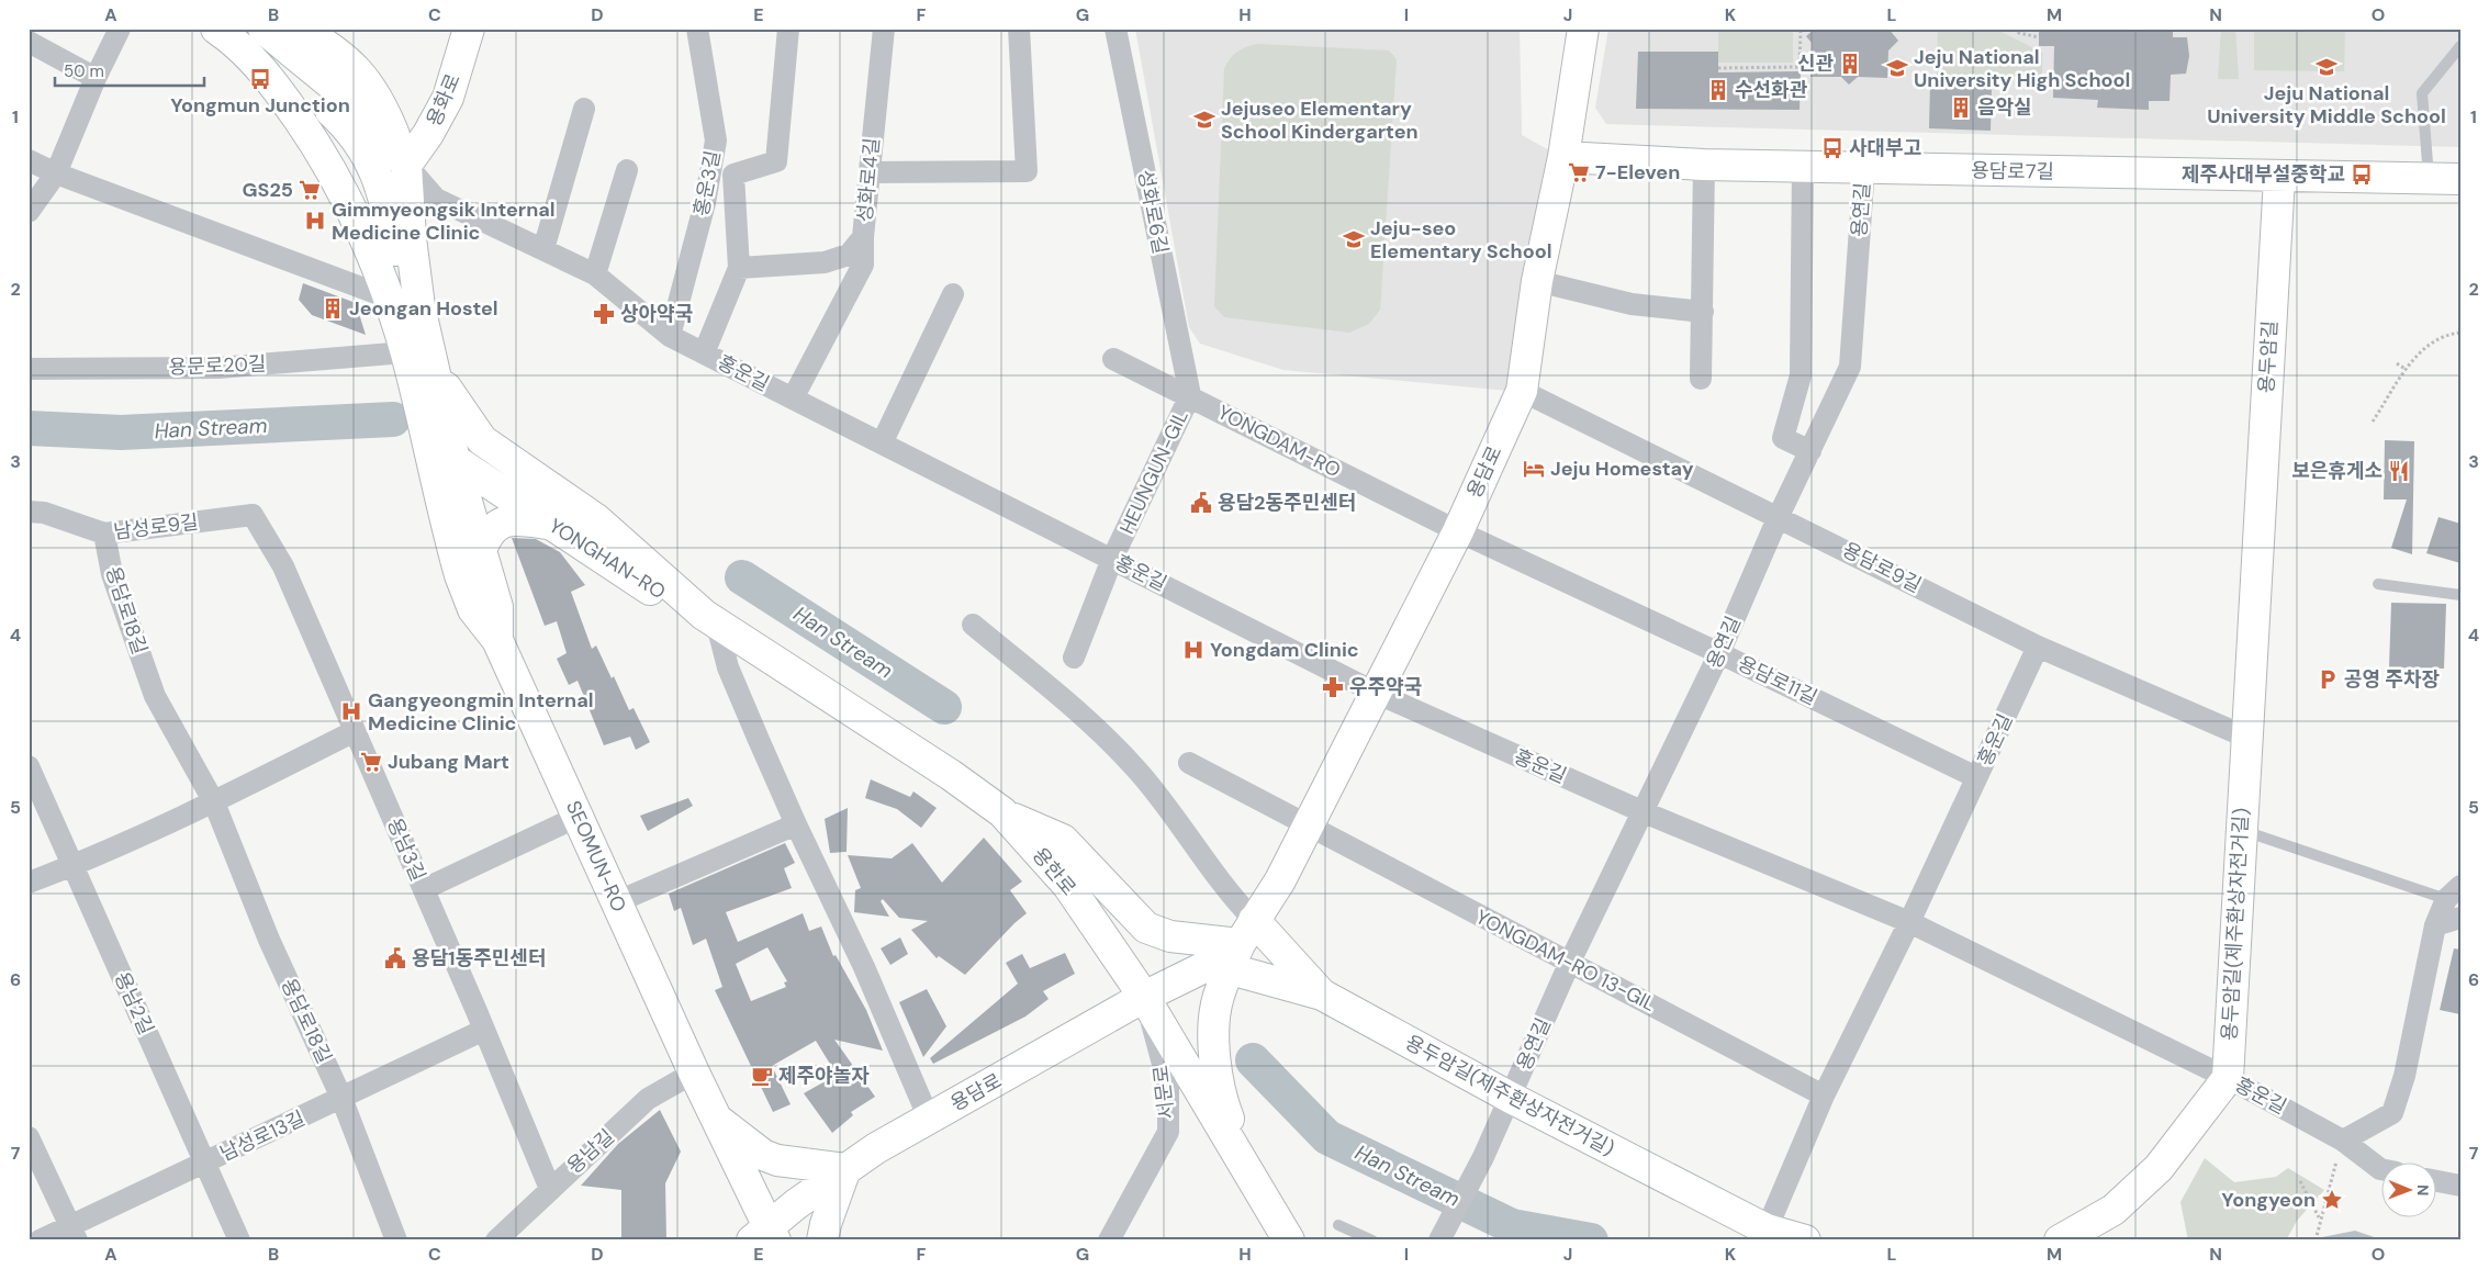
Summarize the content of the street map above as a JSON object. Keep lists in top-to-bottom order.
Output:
{
  "streets": {
    "main road": [
      "용화로",
      "용담로7길",
      "용두암길",
      "용담로",
      "YONGHAN-RO",
      "SEOMUN-RO",
      "용한로",
      "용두암길(제주환상자전거길)"
    ],
    "street": [
      "성화로4길",
      "홍운3길",
      "용연길",
      "성화로6길",
      "용문로20길",
      "홍운길",
      "YONGDAM-RO",
      "HEUNGUN-GIL",
      "남성로9길",
      "용담로9길",
      "용담로18길",
      "용담로11길",
      "용남3길",
      "YONGDAM-RO 13-GIL",
      "용남2길",
      "서문로",
      "남성로13길",
      "용남길"
    ]
  },
  "crossings": [
    ["용화로", "홍운길"],
    ["용담로7길", "용연길"],
    ["용담로7길", "용두암길"],
    ["용담로7길", "용담로"],
    ["홍운3길", "홍운길"],
    ["용연길", "홍운길"],
    ["용연길", "용담로9길"],
    ["용연길", "용담로11길"],
    ["용연길", "용두암길(제주환상자전거길)"],
    ["용연길", "YONGDAM-RO 13-GIL"],
    ["성화로6길", "YONGDAM-RO"],
    ["성화로6길", "HEUNGUN-GIL"],
    ["용두암길", "용두암길(제주환상자전거길)"],
    ["용문로20길", "YONGHAN-RO"],
    ["홍운길", "HEUNGUN-GIL"],
    ["홍운길", "용담로"],
    ["홍운길", "용담로9길"],
    ["홍운길", "용담로11길"],
    ["홍운길", "용두암길(제주환상자전거길)"],
    ["홍운길", "YONGDAM-RO 13-GIL"],
    ["YONGDAM-RO", "HEUNGUN-GIL"],
    ["YONGDAM-RO", "용담로"],
    ["YONGDAM-RO", "용담로11길"],
    ["용담로", "용담로9길"],
    ["용담로", "용담로11길"],
    ["용담로", "SEOMUN-RO"],
    ["용담로", "용한로"],
    ["용담로", "용두암길(제주환상자전거길)"],
    ["용담로", "YONGDAM-RO 13-GIL"],
    ["용담로", "서문로"],
    ["남성로9길", "용담로18길"],
    ["남성로9길", "용남3길"],
    ["YONGHAN-RO", "SEOMUN-RO"],
    ["YONGHAN-RO", "용한로"],
    ["용담로9길", "용두암길(제주환상자전거길)"],
    ["용담로18길", "남성로13길"],
    ["용남3길", "남성로13길"],
    ["용남3길", "용남길"],
    ["SEOMUN-RO", "용남길"],
    ["용한로", "용두암길(제주환상자전거길)"],
    ["용한로", "서문로"],
    ["용남2길", "남성로13길"]
  ],
  "water": ["Han Stream"],
  "places": {
    "building": [
      "신관",
      "수선화관",
      "음악실",
      "Jeongan Hostel"
    ],
    "school or university": [
      "Jeju National University Middle School",
      "Jeju National University High School",
      "Jejuseo Elementary School Kindergarten",
      "Jeju-seo Elementary School"
    ],
    "bus stop": ["Yongmun Junction", "사대부고", "제주사대부설중학교"],
    "supermarket": ["7-Eleven", "GS25", "Jubang Mart"],
    "hospital": ["Gimmyeongsik Internal Medicine Clinic", "Yongdam Clinic", "Gangyeongmin Internal Medicine Clinic"],
    "pharmacy": ["상아약국", "우주약국"],
    "hotel": ["Jeju Homestay"],
    "restaurant": ["보은휴게소"],
    "public building": ["용담2동주민센터", "용담1동주민센터"],
    "parking": ["공영 주차장"],
    "cafe": ["제주야놀자"],
    "place": ["Yongyeon"]
  },
  "scale_bar": "50 m",
  "north": "right",
  "grid": {
    "columns": [
      "A",
      "B",
      "C",
      "D",
      "E",
      "F",
      "G",
      "H",
      "I",
      "J",
      "K",
      "L",
      "M",
      "N",
      "O"
    ],
    "rows": [
      "1",
      "2",
      "3",
      "4",
      "5",
      "6",
      "7"
    ]
  }
}
